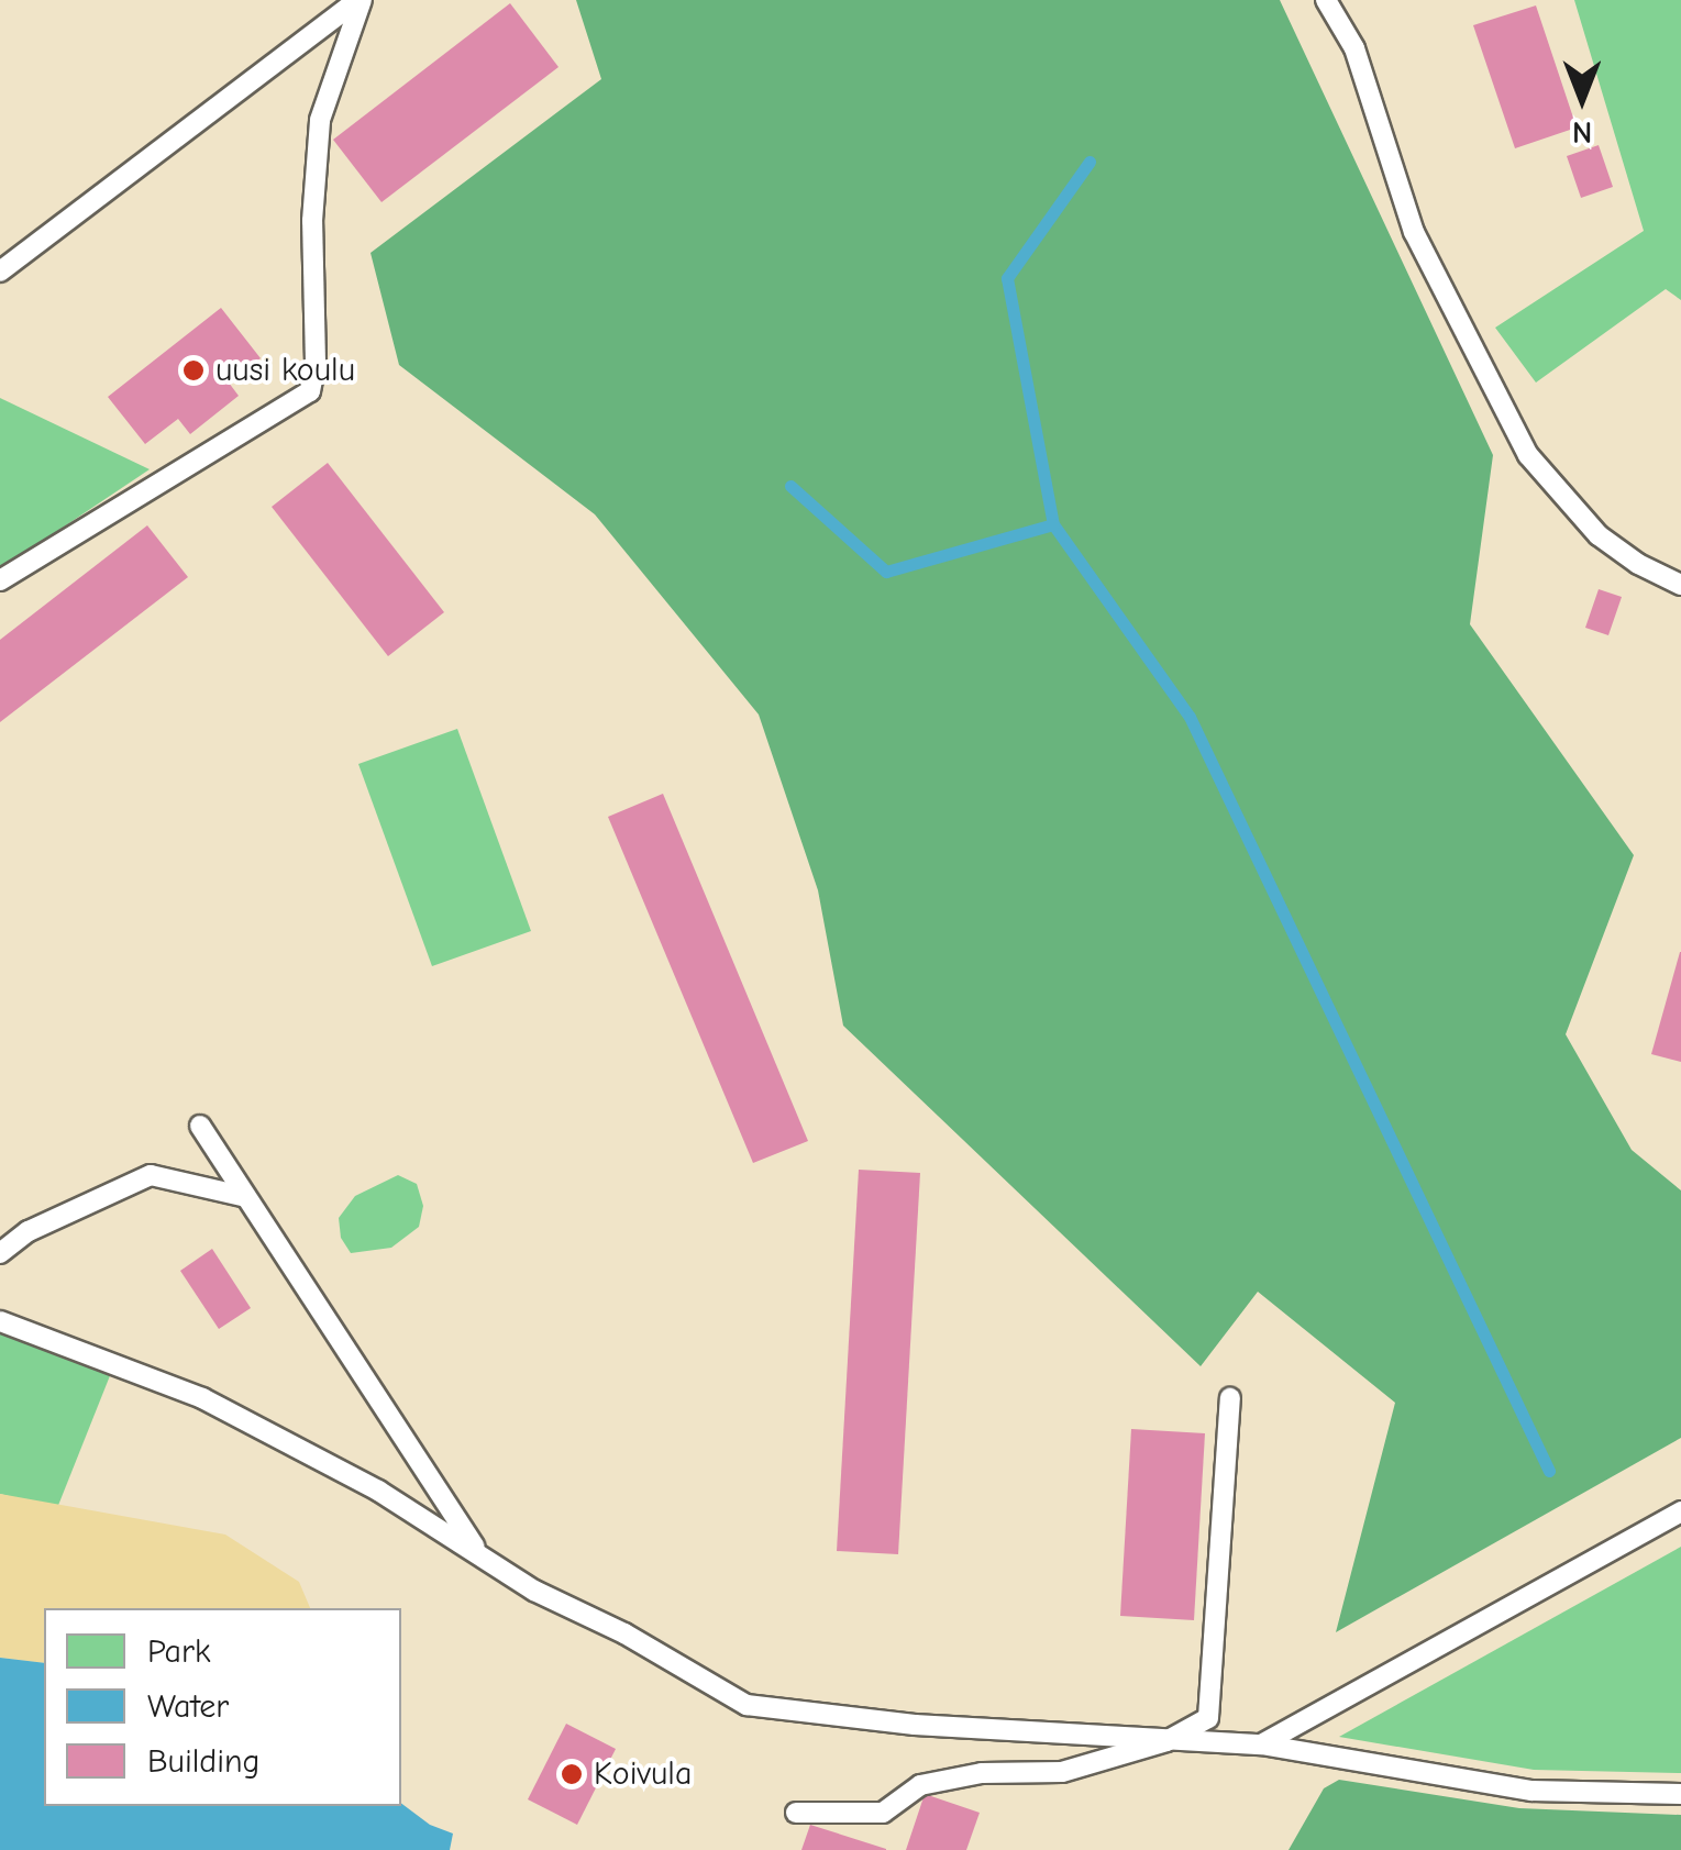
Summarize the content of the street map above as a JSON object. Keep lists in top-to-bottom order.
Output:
{
  "places": ["uusi koulu", "Koivula"],
  "legend": ["Park", "Water", "Building"],
  "north": "bottom"
}
